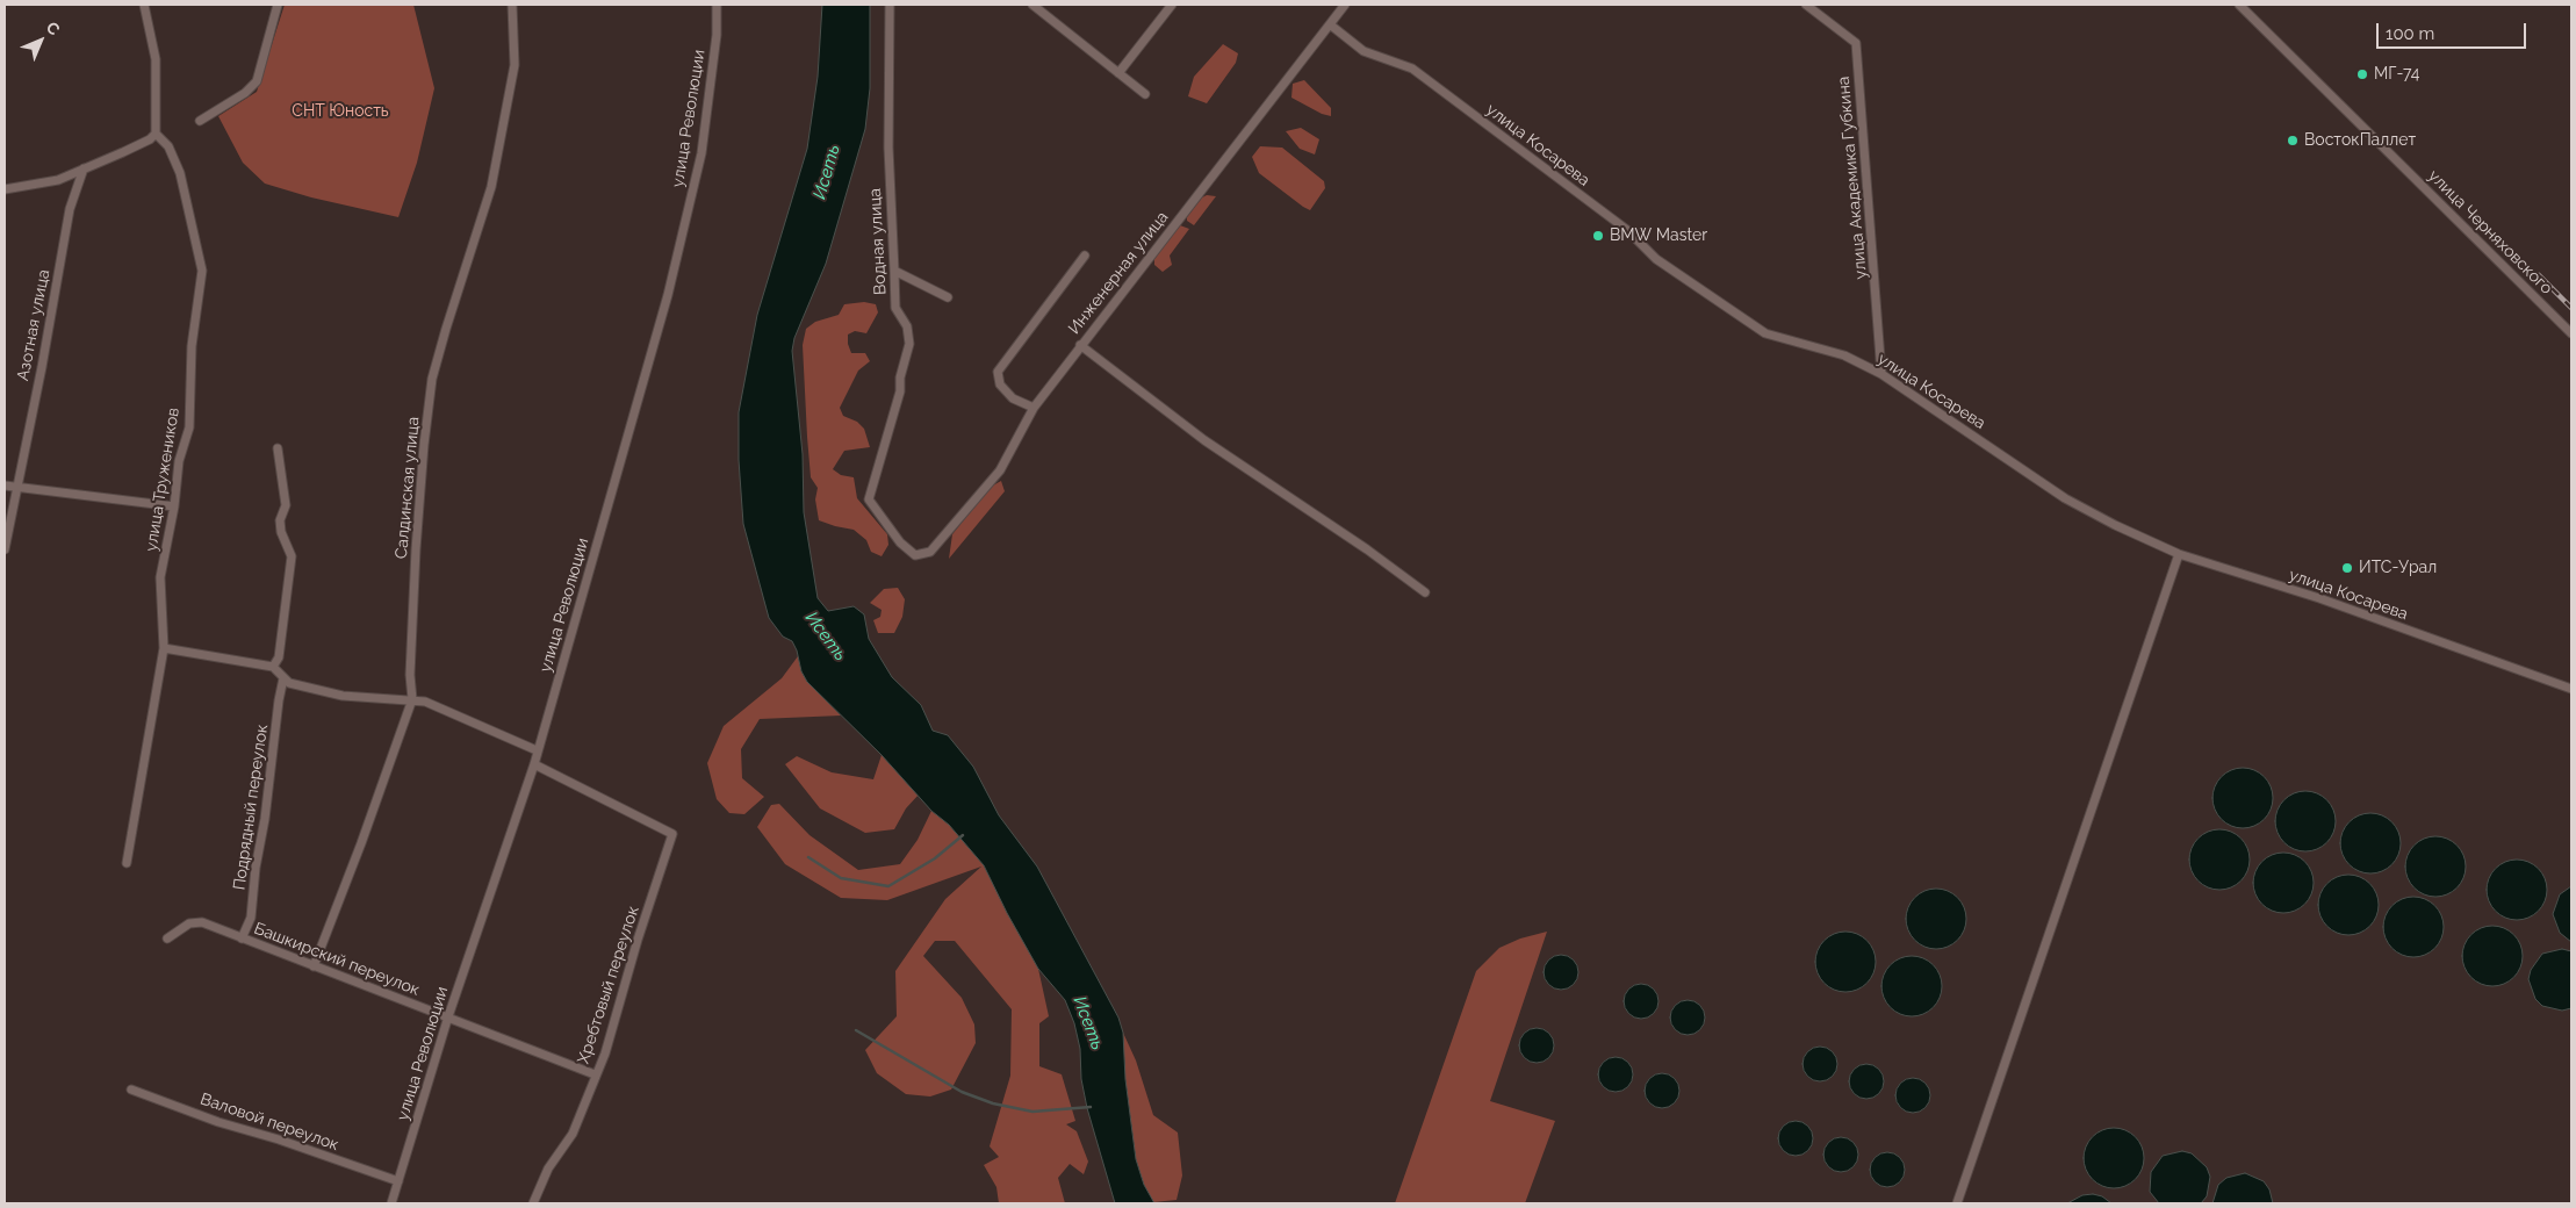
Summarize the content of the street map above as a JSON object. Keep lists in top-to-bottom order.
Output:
{
  "streets": {
    "street": [
      "улица Революции",
      "улица Косарева",
      "улица Академика Губкина",
      "улица Черняховского",
      "Водная улица",
      "Инженерная улица",
      "Азотная улица",
      "улица Тружеников",
      "Салдинская улица",
      "Подрядный переулок",
      "Башкирский переулок",
      "Хребтовый переулок",
      "Валовой переулок"
    ]
  },
  "crossings": [
    ["улица Революции", "Башкирский переулок"],
    ["улица Революции", "Хребтовый переулок"],
    ["улица Революции", "Валовой переулок"],
    ["улица Косарева", "улица Академика Губкина"],
    ["улица Косарева", "Инженерная улица"],
    ["Водная улица", "Инженерная улица"],
    ["Салдинская улица", "Башкирский переулок"],
    ["Подрядный переулок", "Башкирский переулок"],
    ["Башкирский переулок", "Хребтовый переулок"]
  ],
  "water": ["Исеть"],
  "parks": ["СНТ Юность"],
  "places": [
    "МГ-74",
    "ВостокПаллет",
    "BMW Master",
    "ИТС-Урал"
  ],
  "scale_bar": "100 m",
  "north": "top right"
}
